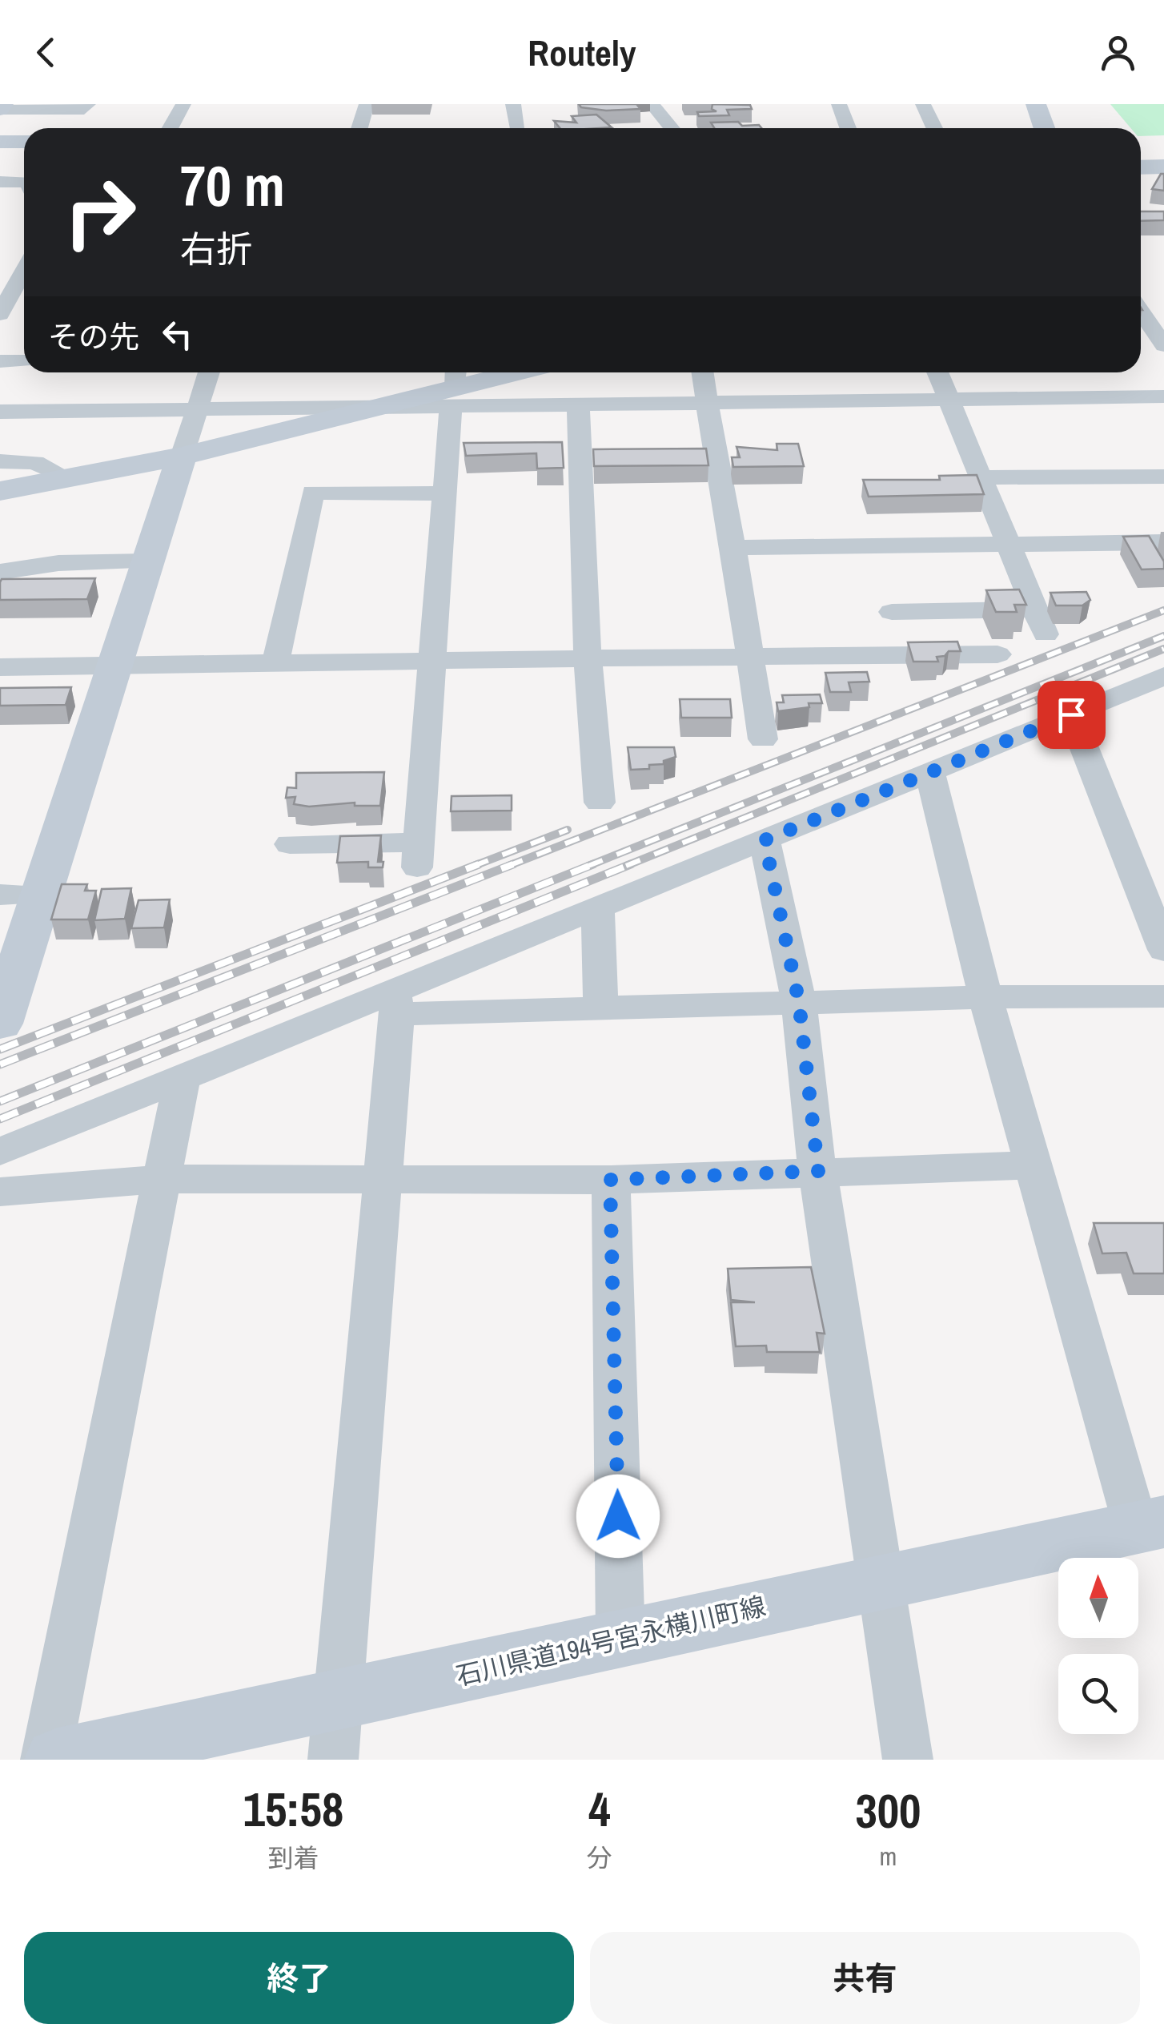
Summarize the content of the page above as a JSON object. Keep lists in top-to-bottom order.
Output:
{
  "streets": {
    "street": ["石川県道194号宮永横川町線"]
  },
  "north": "top",
  "page": {
    "header": "Routely",
    "turn": ["70 m", "右折"],
    "then": "その先",
    "eta": [
      "15:58",
      "到着",
      "4",
      "分",
      "300",
      "m"
    ],
    "buttons": ["終了", "共有"]
  }
}
